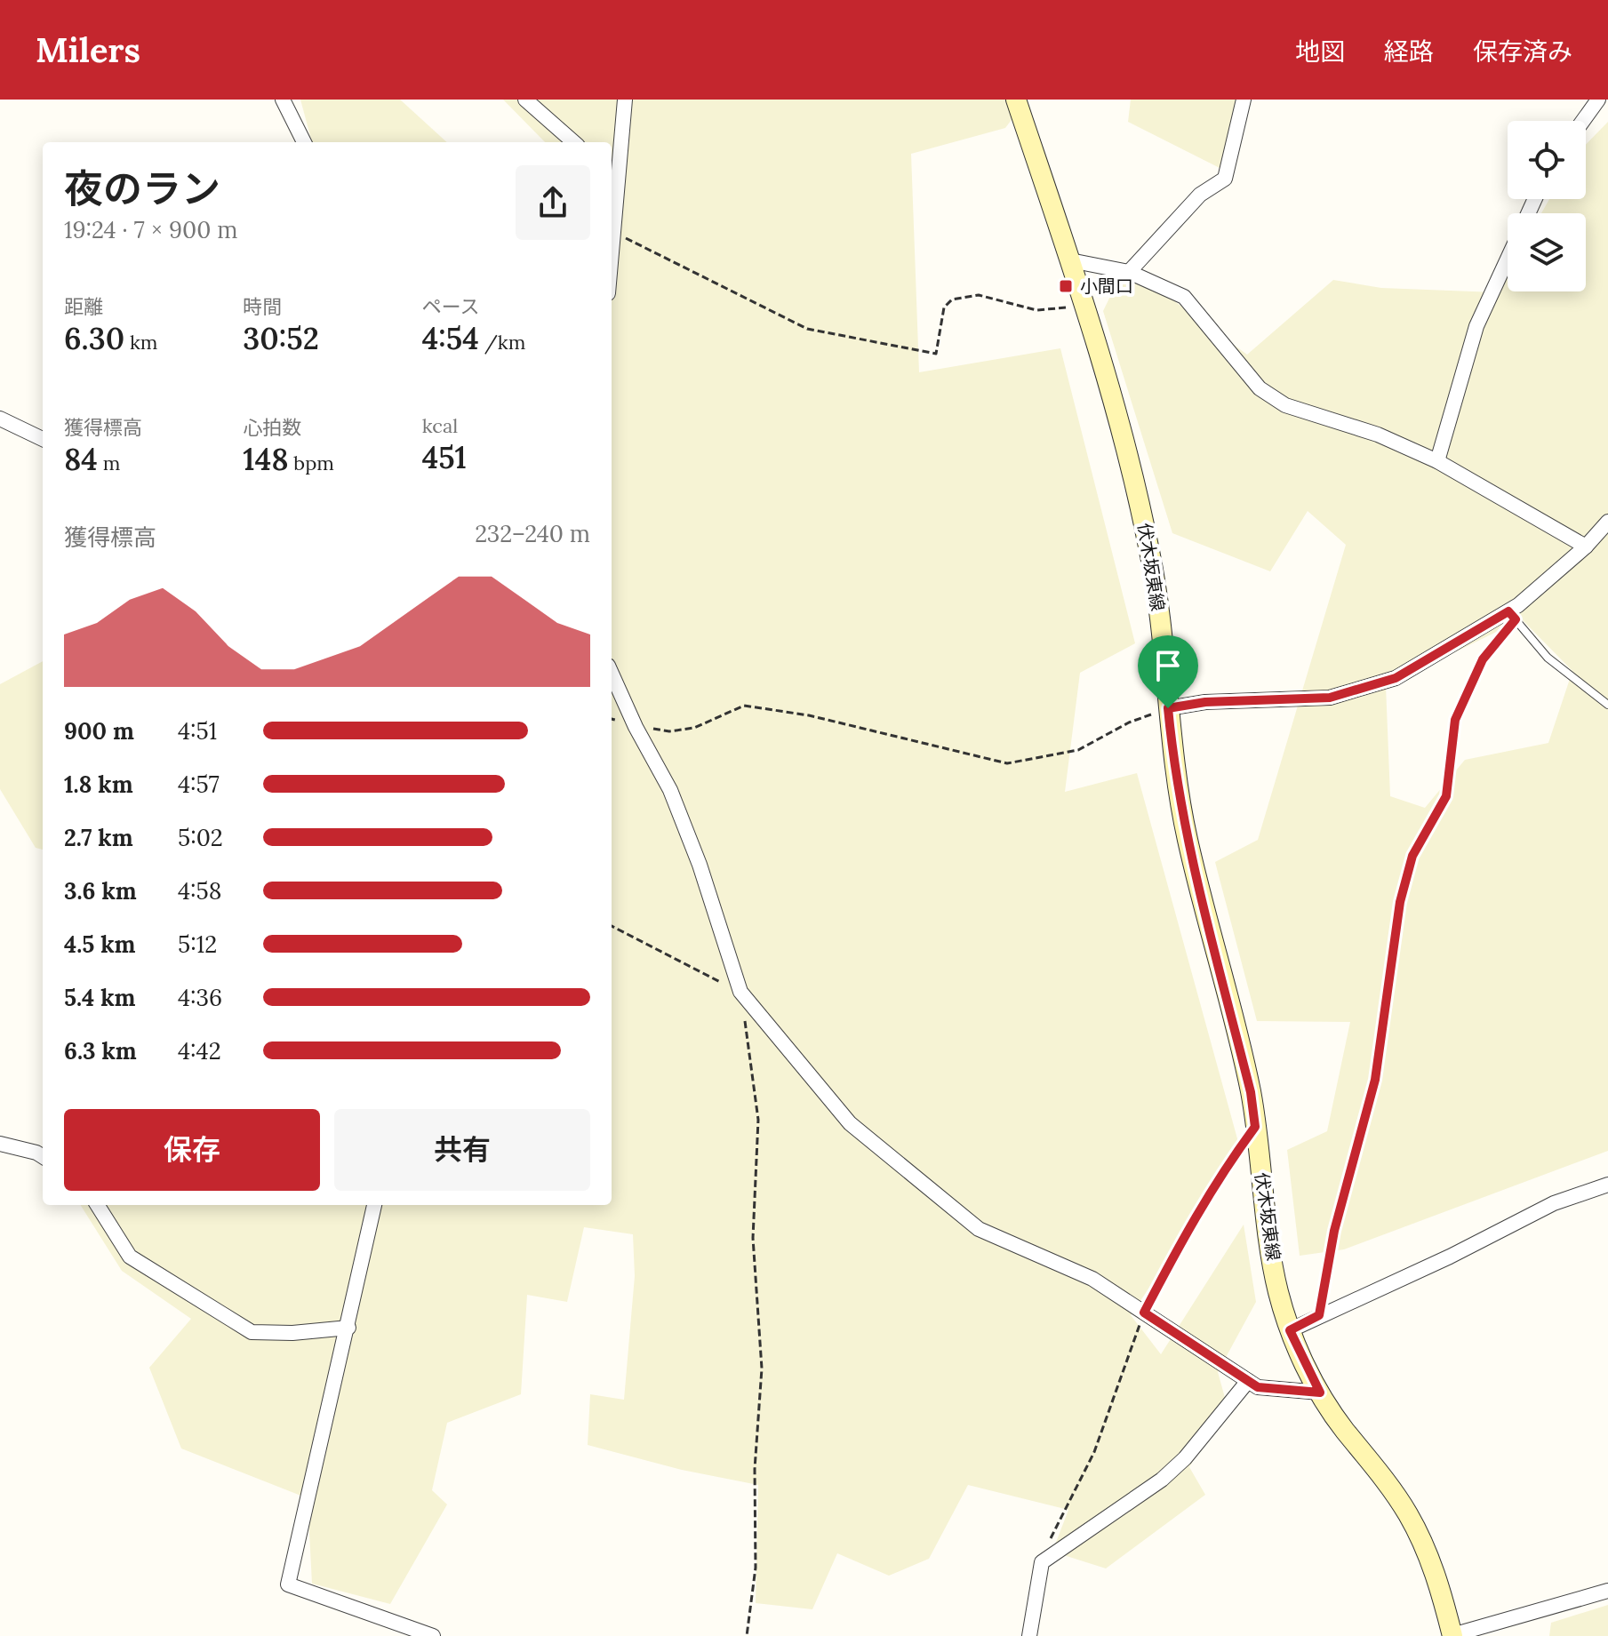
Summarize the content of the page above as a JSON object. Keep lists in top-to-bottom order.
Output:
{
  "streets": {
    "main road": ["伏木坂東線"]
  },
  "places": {
    "transit": ["小間口"]
  },
  "page": {
    "header": "Milers",
    "nav": ["地図", "経路", "保存済み"],
    "heading": ["夜のラン", "19:24 · 7 × 900 m"],
    "stats": [
      ["距離", "6.30 km"],
      ["時間", "30:52"],
      ["ペース", "4:54 /km"],
      ["獲得標高", "84 m"],
      ["心拍数", "148 bpm"],
      ["kcal", "451"]
    ],
    "chart": ["獲得標高", "232–240 m"],
    "list": [
      {
        "name": "900 m",
        "note": "4:51"
      },
      {
        "name": "1.8 km",
        "note": "4:57"
      },
      {
        "name": "2.7 km",
        "note": "5:02"
      },
      {
        "name": "3.6 km",
        "note": "4:58"
      },
      {
        "name": "4.5 km",
        "note": "5:12"
      },
      {
        "name": "5.4 km",
        "note": "4:36"
      },
      {
        "name": "6.3 km",
        "note": "4:42"
      }
    ],
    "buttons": ["保存", "共有"]
  }
}
